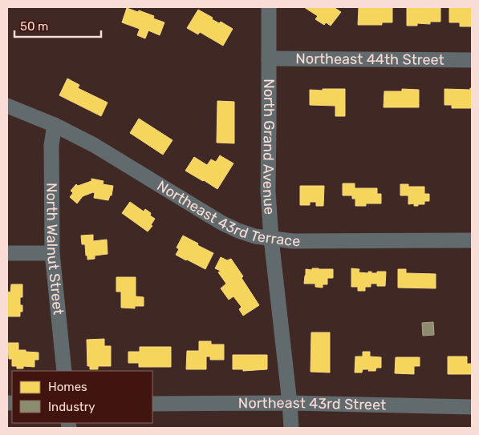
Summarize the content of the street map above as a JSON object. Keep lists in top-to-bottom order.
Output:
{
  "streets": {
    "street": [
      "Northeast 44th Street",
      "North Grand Avenue",
      "Northeast 43rd Terrace",
      "North Walnut Street",
      "Northeast 43rd Street"
    ]
  },
  "crossings": [
    ["Northeast 44th Street", "North Grand Avenue"],
    ["North Grand Avenue", "Northeast 43rd Terrace"],
    ["North Grand Avenue", "Northeast 43rd Street"],
    ["Northeast 43rd Terrace", "North Walnut Street"]
  ],
  "legend": ["Homes", "Industry"],
  "scale_bar": "50 m"
}
